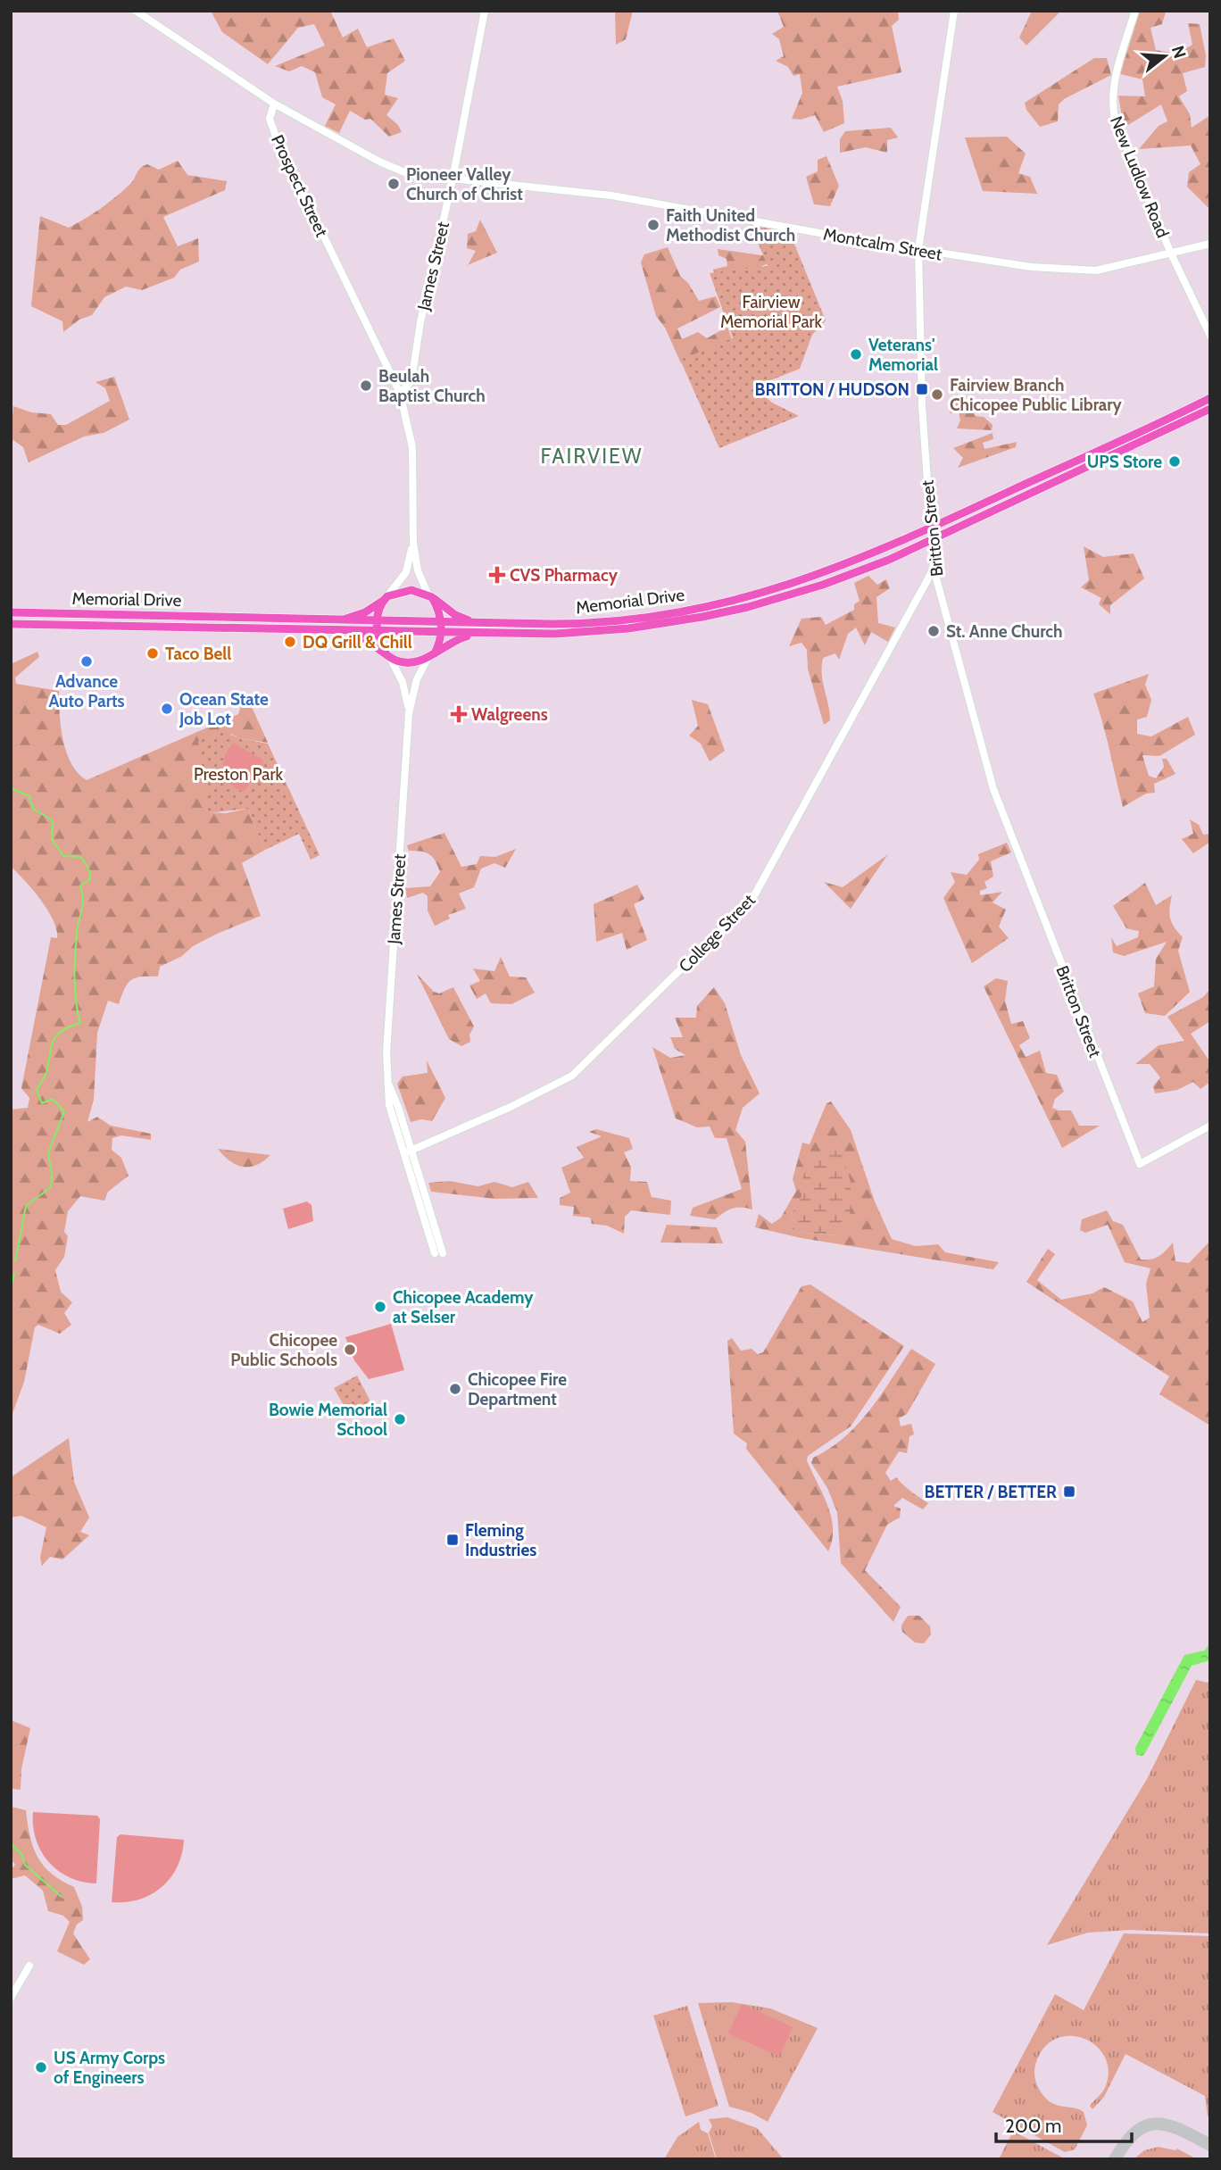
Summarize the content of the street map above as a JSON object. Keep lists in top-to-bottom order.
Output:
{
  "streets": {
    "main road": [
      "New Ludlow Road",
      "Prospect Street",
      "Montcalm Street",
      "James Street",
      "Britton Street",
      "Memorial Drive",
      "College Street"
    ]
  },
  "crossings": [
    ["New Ludlow Road", "Montcalm Street"],
    ["Prospect Street", "Montcalm Street"],
    ["Montcalm Street", "James Street"],
    ["Montcalm Street", "Britton Street"],
    ["James Street", "College Street"],
    ["Britton Street", "Memorial Drive"],
    ["Britton Street", "College Street"]
  ],
  "districts": ["FAIRVIEW"],
  "parks": ["Fairview Memorial Park", "Preston Park"],
  "places": {
    "other": [
      "Pioneer Valley Church of Christ",
      "Faith United Methodist Church",
      "Veterans' Memorial",
      "Beulah Baptist Church",
      "Fairview Branch Chicopee Public Library",
      "UPS Store",
      "St. Anne Church",
      "DQ Grill & Chill",
      "Taco Bell",
      "Advance Auto Parts",
      "Ocean State Job Lot",
      "Chicopee Academy at Selser",
      "Chicopee Public Schools",
      "Chicopee Fire Department",
      "Bowie Memorial School",
      "US Army Corps of Engineers"
    ],
    "transit": ["BRITTON / HUDSON", "BETTER / BETTER", "Fleming Industries"],
    "health": ["CVS Pharmacy", "Walgreens"]
  },
  "scale_bar": "200 m",
  "north": "right"
}
